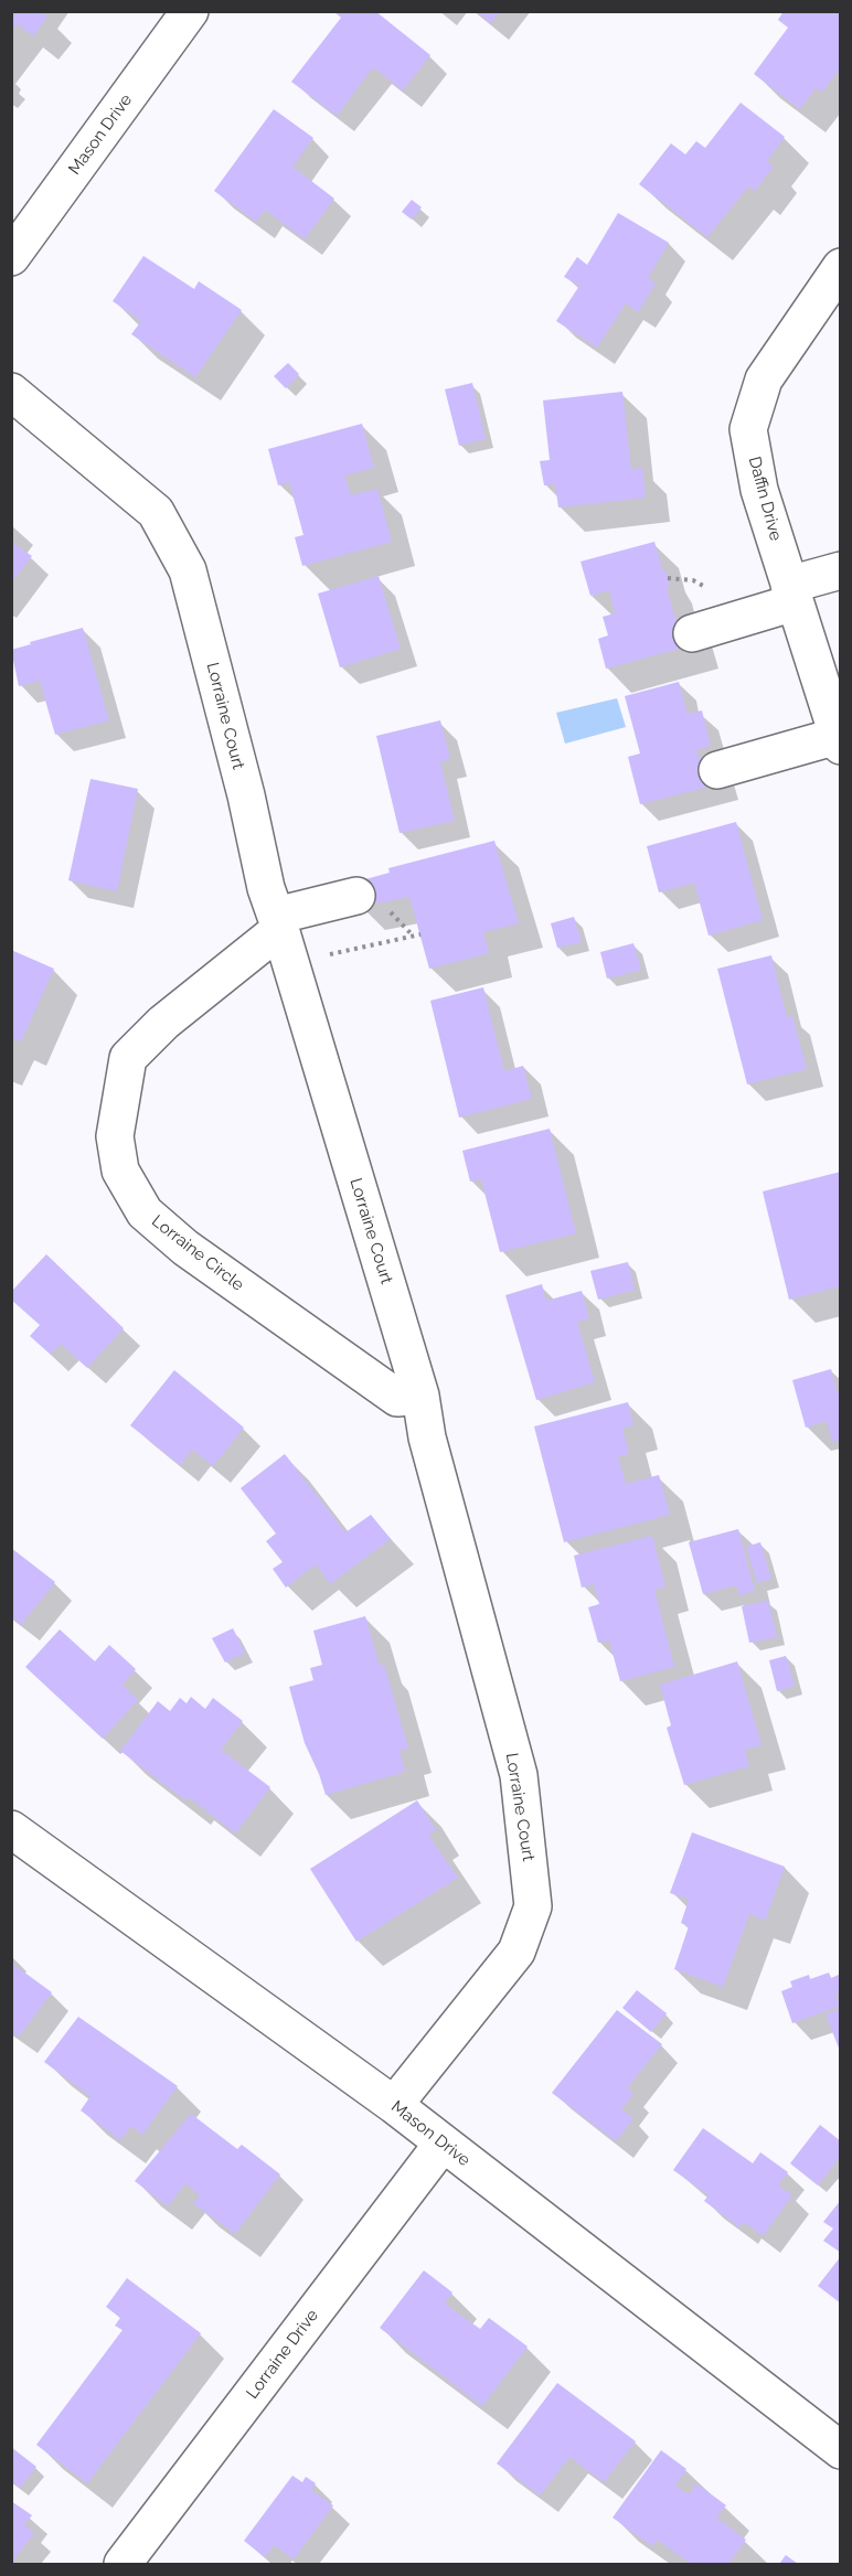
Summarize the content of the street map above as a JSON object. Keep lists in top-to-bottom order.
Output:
{
  "streets": {
    "street": [
      "Mason Drive",
      "Daffin Drive",
      "Lorraine Court",
      "Lorraine Circle",
      "Lorraine Drive"
    ]
  },
  "crossings": [
    ["Mason Drive", "Lorraine Court"],
    ["Mason Drive", "Lorraine Drive"],
    ["Lorraine Court", "Lorraine Circle"]
  ]
}
